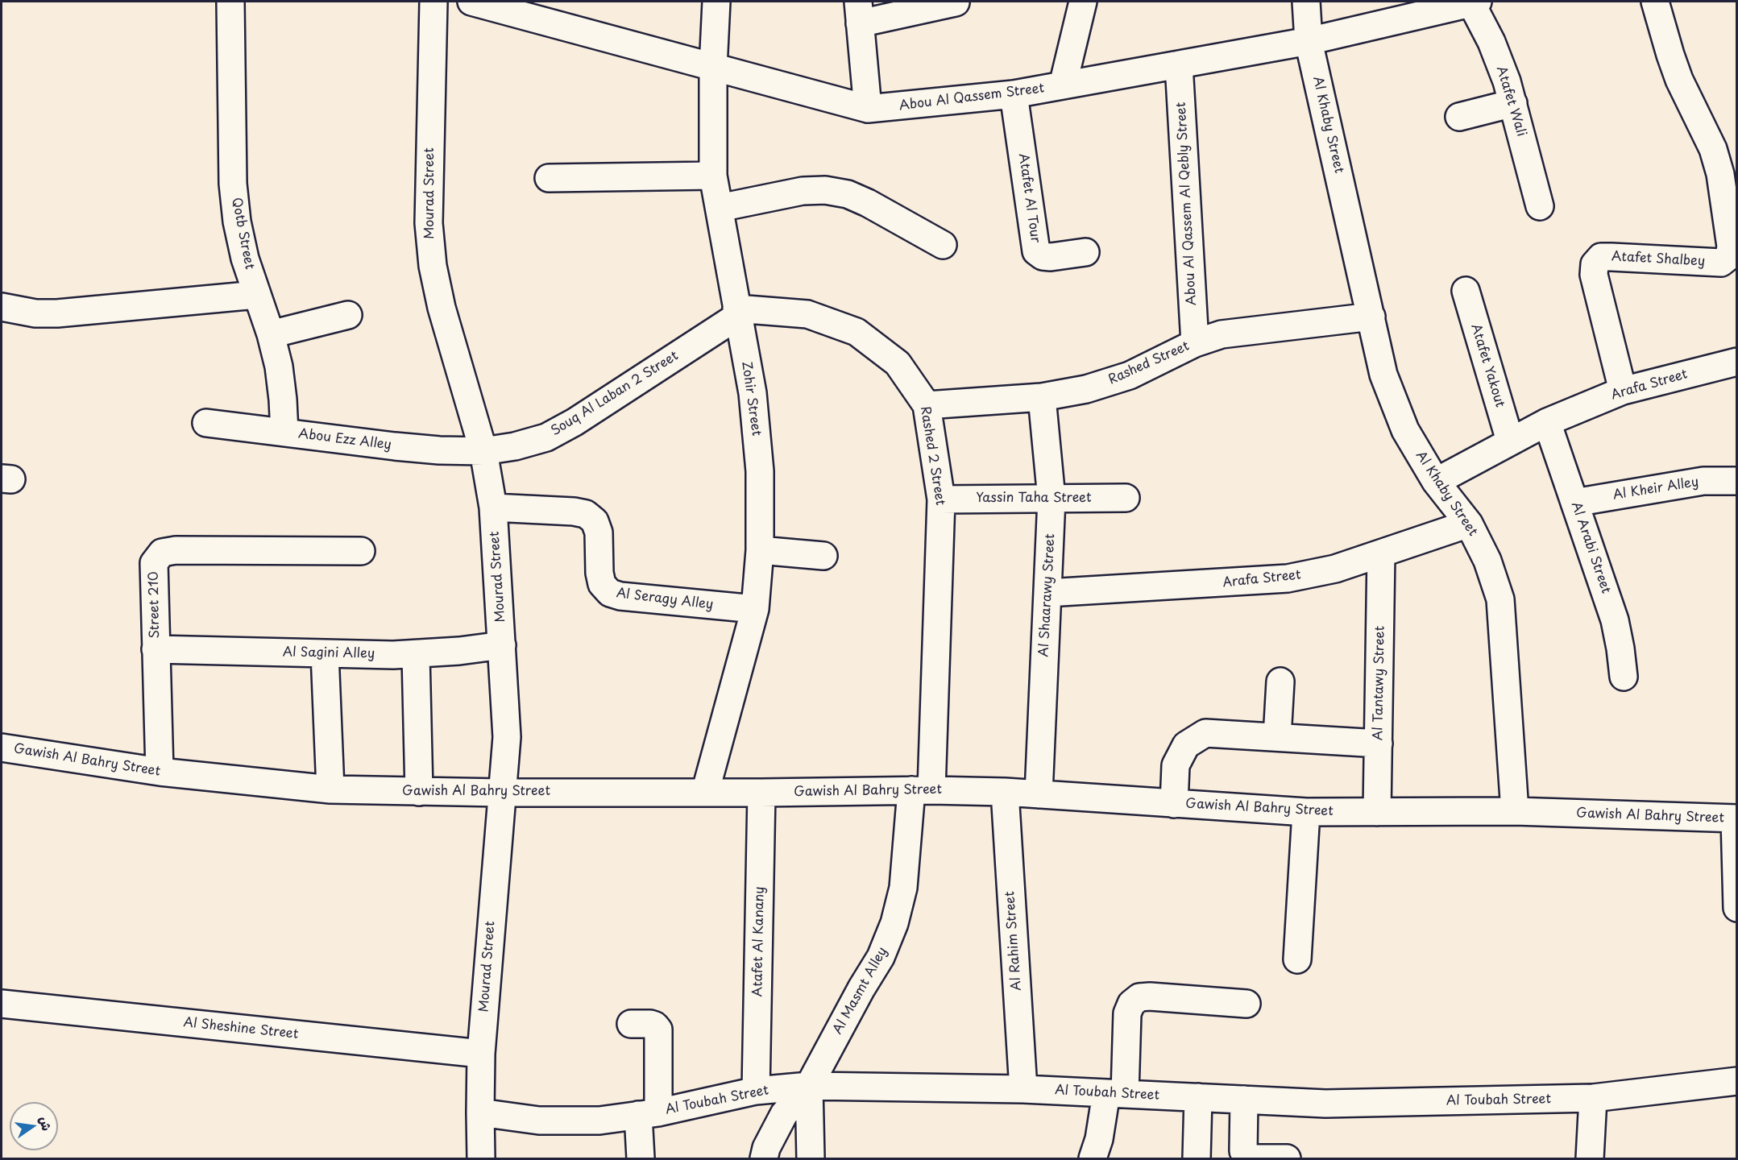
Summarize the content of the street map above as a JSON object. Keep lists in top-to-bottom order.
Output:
{
  "streets": {
    "street": [
      "Abou Al Qassem Street",
      "Atafet Wali",
      "Al Khaby Street",
      "Mourad Street",
      "Atafet Al Tour",
      "Abou Al Qassem Al Qebly Street",
      "Qotb Street",
      "Atafet Shalbey",
      "Rashed Street",
      "Atafet Yakout",
      "Arafa Street",
      "Souq Al Laban 2 Street",
      "Zohir Street",
      "Abou Ezz Alley",
      "Rashed 2 Street",
      "Al Kheir Alley",
      "Yassin Taha Street",
      "Al Arabi Street",
      "Al Shaarawy Street",
      "Al Seragy Alley",
      "Street 210",
      "Al Sagini Alley",
      "Al Tantawy Street",
      "Gawish Al Bahry Street",
      "Al Rahim Street",
      "Atafet Al Kanany",
      "Al Masmt Alley",
      "Al Sheshine Street",
      "Al Toubah Street"
    ]
  },
  "crossings": [
    ["Abou Al Qassem Street", "Atafet Wali"],
    ["Abou Al Qassem Street", "Al Khaby Street"],
    ["Abou Al Qassem Street", "Atafet Al Tour"],
    ["Abou Al Qassem Street", "Abou Al Qassem Al Qebly Street"],
    ["Abou Al Qassem Street", "Zohir Street"],
    ["Al Khaby Street", "Rashed Street"],
    ["Al Khaby Street", "Arafa Street"],
    ["Al Khaby Street", "Gawish Al Bahry Street"],
    ["Mourad Street", "Souq Al Laban 2 Street"],
    ["Mourad Street", "Abou Ezz Alley"],
    ["Mourad Street", "Al Seragy Alley"],
    ["Mourad Street", "Al Sagini Alley"],
    ["Mourad Street", "Gawish Al Bahry Street"],
    ["Mourad Street", "Al Sheshine Street"],
    ["Mourad Street", "Al Toubah Street"],
    ["Abou Al Qassem Al Qebly Street", "Rashed Street"],
    ["Qotb Street", "Abou Ezz Alley"],
    ["Atafet Shalbey", "Arafa Street"],
    ["Rashed Street", "Rashed 2 Street"],
    ["Rashed Street", "Al Shaarawy Street"],
    ["Atafet Yakout", "Arafa Street"],
    ["Arafa Street", "Al Arabi Street"],
    ["Arafa Street", "Al Shaarawy Street"],
    ["Arafa Street", "Al Tantawy Street"],
    ["Souq Al Laban 2 Street", "Zohir Street"],
    ["Souq Al Laban 2 Street", "Abou Ezz Alley"],
    ["Souq Al Laban 2 Street", "Rashed 2 Street"],
    ["Zohir Street", "Rashed 2 Street"],
    ["Zohir Street", "Al Seragy Alley"],
    ["Zohir Street", "Gawish Al Bahry Street"],
    ["Rashed 2 Street", "Yassin Taha Street"],
    ["Rashed 2 Street", "Gawish Al Bahry Street"],
    ["Rashed 2 Street", "Al Masmt Alley"],
    ["Al Kheir Alley", "Al Arabi Street"],
    ["Yassin Taha Street", "Al Shaarawy Street"],
    ["Al Shaarawy Street", "Gawish Al Bahry Street"],
    ["Street 210", "Al Sagini Alley"],
    ["Street 210", "Gawish Al Bahry Street"],
    ["Al Tantawy Street", "Gawish Al Bahry Street"],
    ["Gawish Al Bahry Street", "Al Rahim Street"],
    ["Gawish Al Bahry Street", "Atafet Al Kanany"],
    ["Gawish Al Bahry Street", "Al Masmt Alley"],
    ["Al Rahim Street", "Al Toubah Street"],
    ["Atafet Al Kanany", "Al Toubah Street"],
    ["Al Masmt Alley", "Al Toubah Street"]
  ],
  "north": "right"
}
